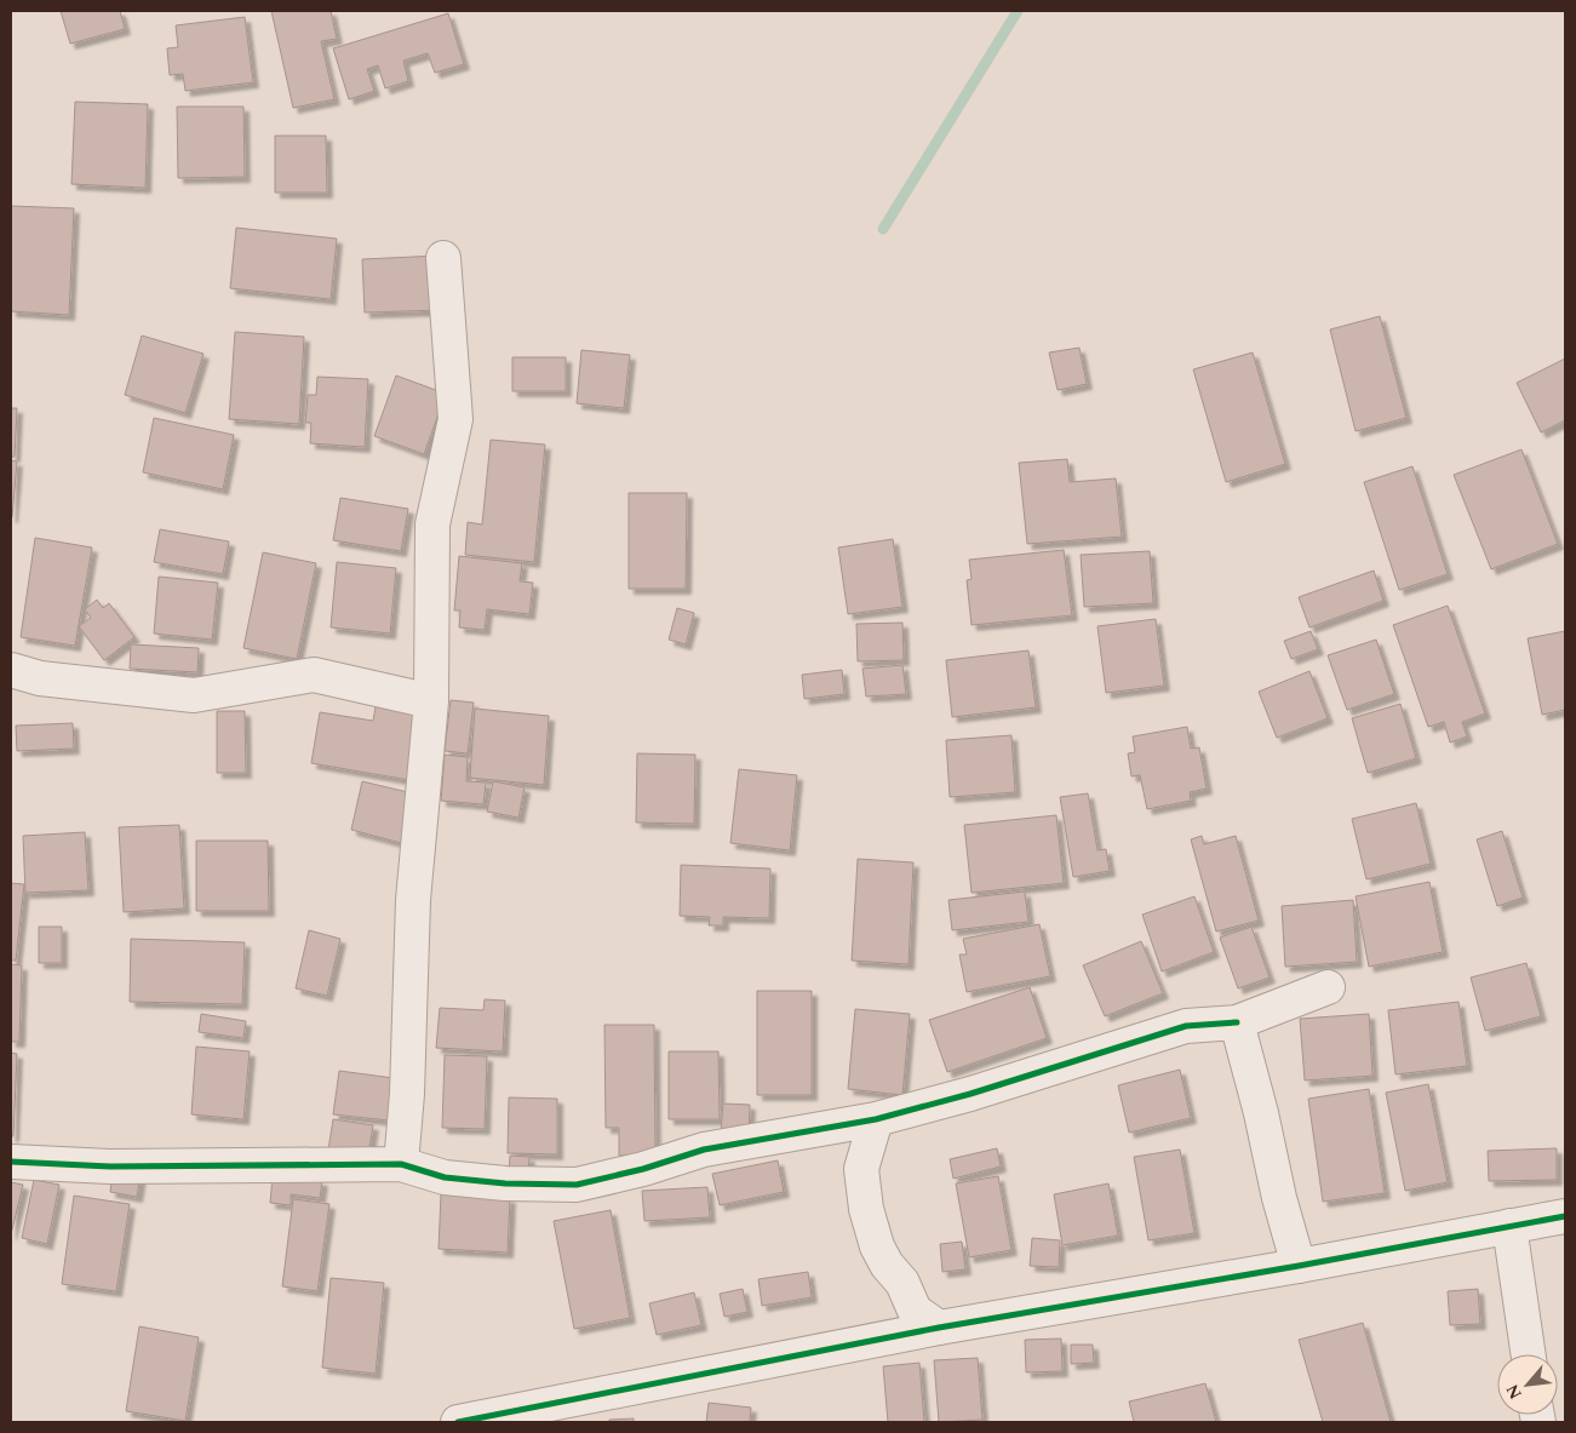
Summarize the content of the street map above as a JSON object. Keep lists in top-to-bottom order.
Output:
{
  "north": "bottom left"
}
